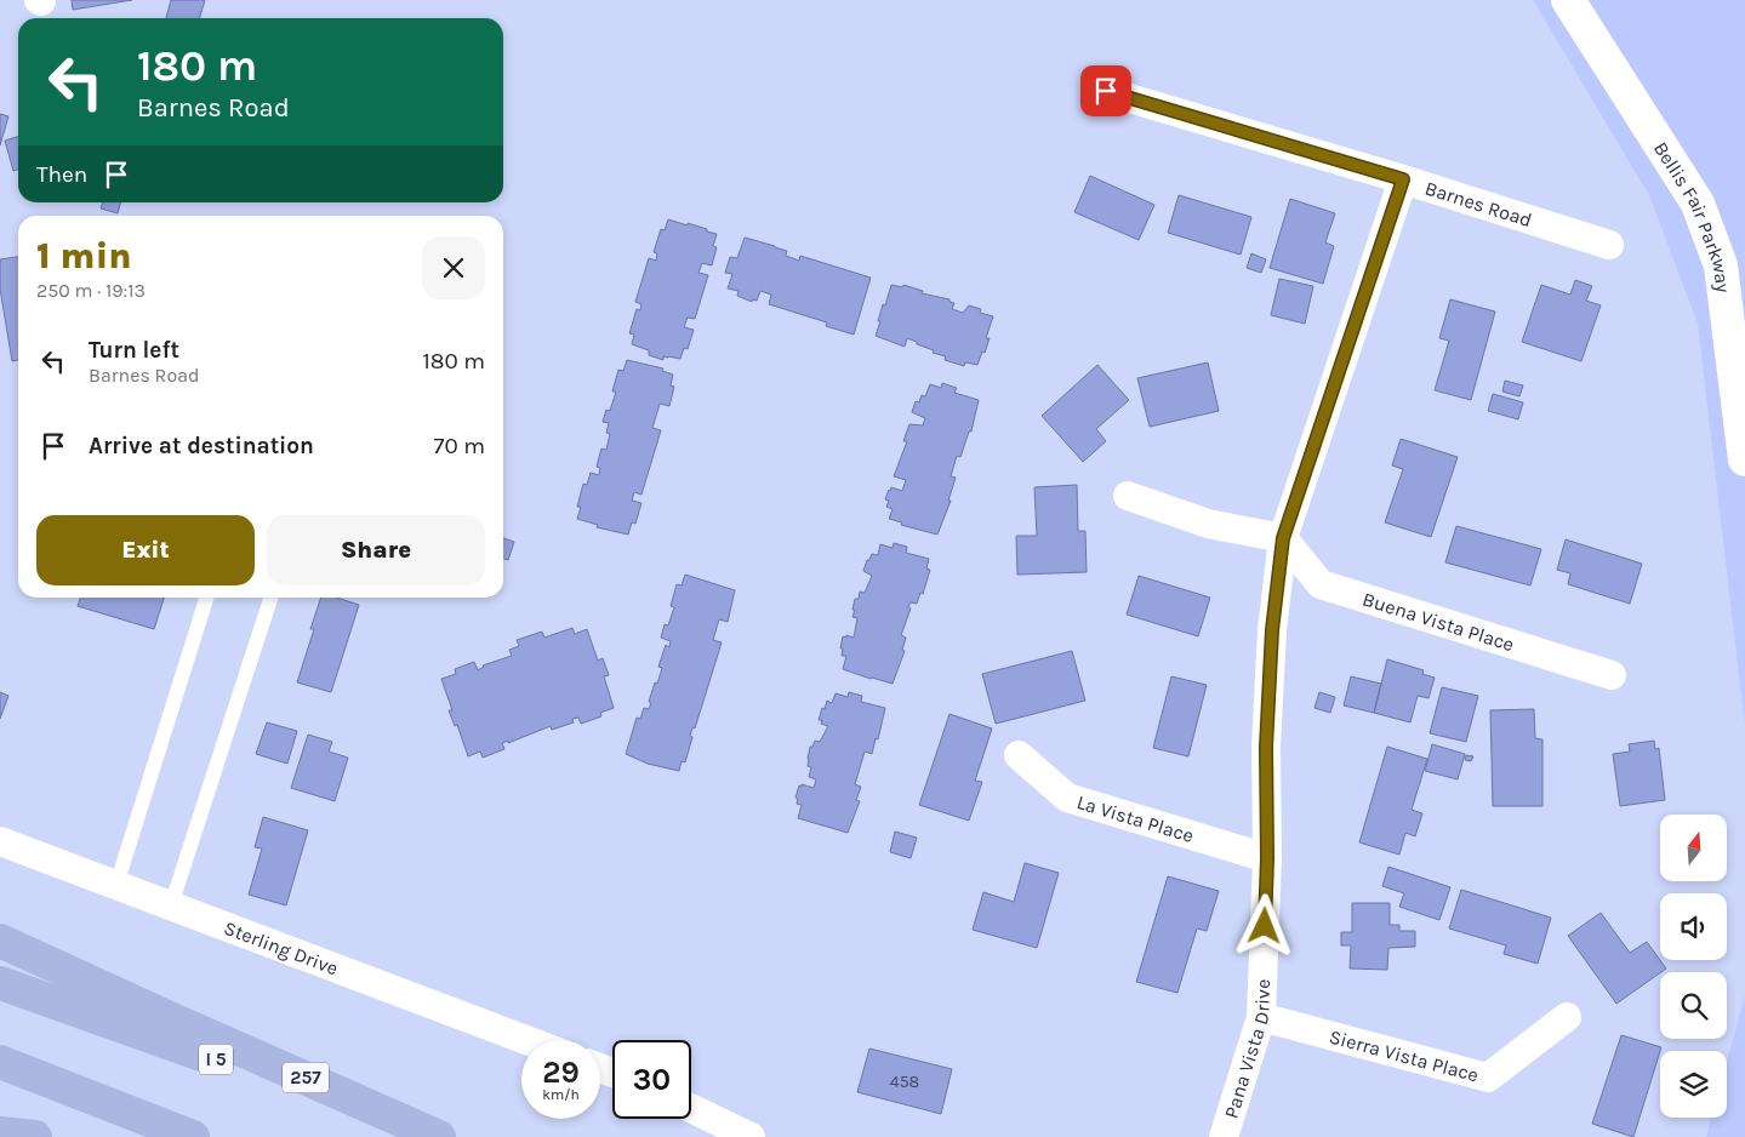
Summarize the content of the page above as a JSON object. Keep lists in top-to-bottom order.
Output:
{
  "streets": {
    "highway": ["I 5", "257"],
    "street": [
      "Barnes Road",
      "Bellis Fair Parkway",
      "Buena Vista Place",
      "La Vista Place",
      "Sterling Drive",
      "Pana Vista Drive",
      "Sierra Vista Place"
    ]
  },
  "crossings": [
    ["Barnes Road", "Pana Vista Drive"],
    ["Buena Vista Place", "Pana Vista Drive"],
    ["La Vista Place", "Pana Vista Drive"],
    ["Pana Vista Drive", "Sierra Vista Place"]
  ],
  "house_numbers": ["458"],
  "north": "top",
  "page": {
    "turn": ["180 m", "Barnes Road"],
    "then": "Then",
    "heading": ["1 min", "250 m · 19:13"],
    "list": [
      {
        "name": "Turn left",
        "note": "Barnes Road",
        "value": "180 m"
      },
      {
        "name": "Arrive at destination",
        "value": "70 m"
      }
    ],
    "buttons": ["Exit", "Share"],
    "speed": "29 km/h",
    "limit": "30"
  }
}
